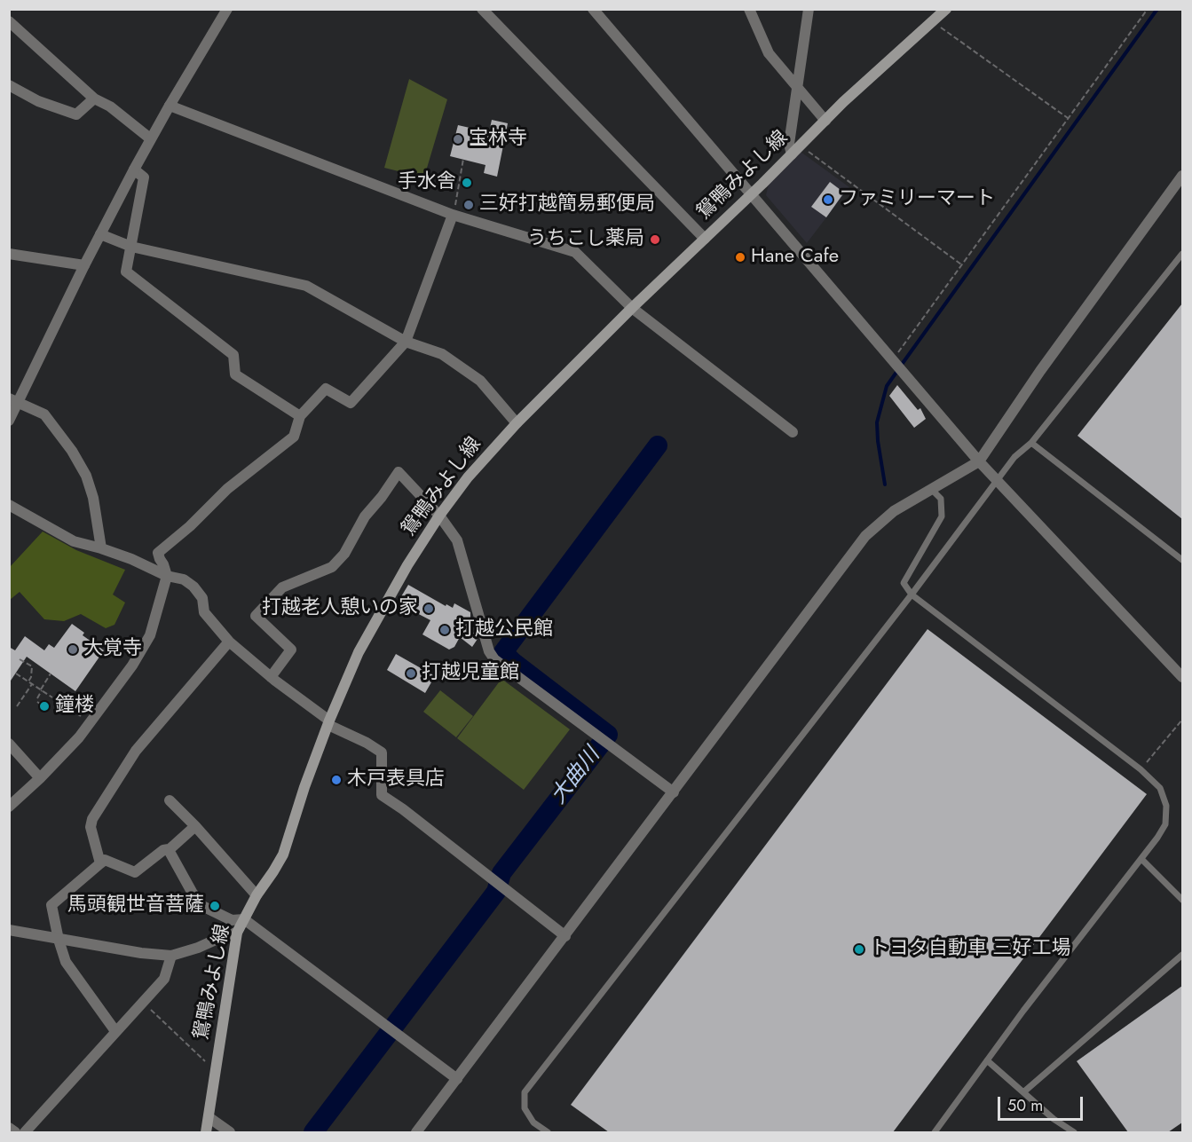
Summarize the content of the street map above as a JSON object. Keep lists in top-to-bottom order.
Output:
{
  "streets": {
    "main road": ["鴛鴨みよし線"]
  },
  "water": ["大曲川"],
  "places": [
    "宝林寺",
    "手水舎",
    "ファミリーマート",
    "三好打越簡易郵便局",
    "うちこし薬局",
    "Hane Cafe",
    "打越老人憩いの家",
    "打越公民館",
    "大覚寺",
    "打越児童館",
    "鐘楼",
    "木戸表具店",
    "馬頭観世音菩薩",
    "トヨタ自動車 三好工場"
  ],
  "scale_bar": "50 m"
}
